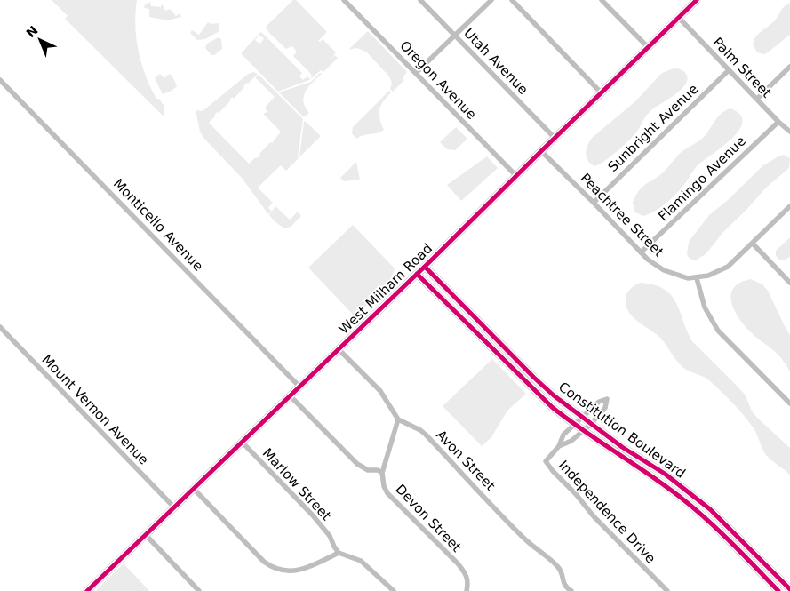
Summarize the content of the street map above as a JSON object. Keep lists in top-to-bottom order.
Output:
{
  "streets": {
    "street": [
      "Utah Avenue",
      "Palm Street",
      "Oregon Avenue",
      "Sunbright Avenue",
      "Flamingo Avenue",
      "Peachtree Street",
      "Monticello Avenue",
      "West Milham Road",
      "Mount Vernon Avenue",
      "Constitution Boulevard",
      "Avon Street",
      "Marlow Street",
      "Independence Drive",
      "Devon Street"
    ]
  },
  "crossings": [
    ["Utah Avenue", "West Milham Road"],
    ["Palm Street", "Sunbright Avenue"],
    ["Palm Street", "Flamingo Avenue"],
    ["Palm Street", "West Milham Road"],
    ["Oregon Avenue", "West Milham Road"],
    ["Sunbright Avenue", "Peachtree Street"],
    ["Flamingo Avenue", "Peachtree Street"],
    ["Peachtree Street", "West Milham Road"],
    ["Monticello Avenue", "West Milham Road"],
    ["West Milham Road", "Mount Vernon Avenue"],
    ["West Milham Road", "Constitution Boulevard"],
    ["West Milham Road", "Marlow Street"],
    ["Constitution Boulevard", "Independence Drive"]
  ],
  "north": "top left"
}
